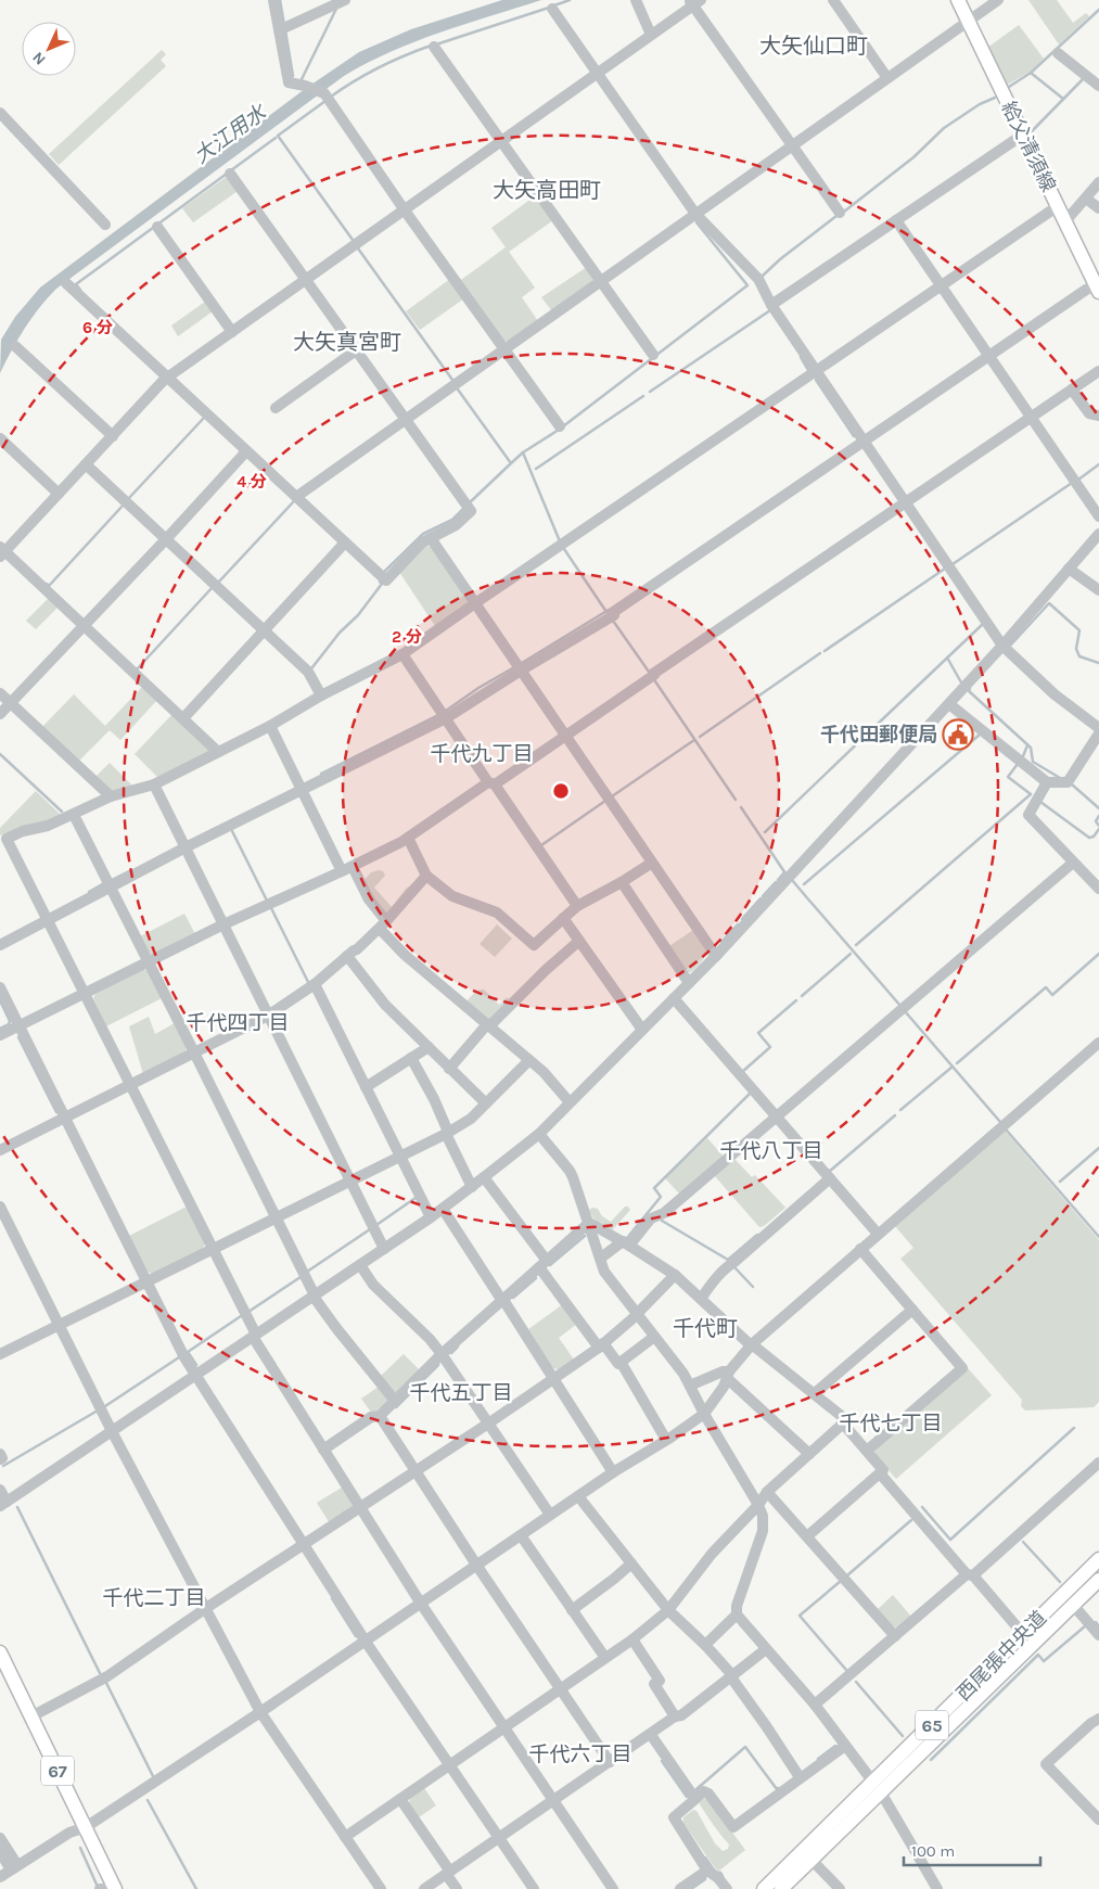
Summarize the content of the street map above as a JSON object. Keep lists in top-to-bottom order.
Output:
{
  "streets": {
    "main road": [
      "給父清須線",
      "西尾張中央道",
      "65",
      "67"
    ]
  },
  "districts": [
    "大矢仙口町",
    "大矢高田町",
    "大矢真宮町",
    "千代九丁目",
    "千代四丁目",
    "千代八丁目",
    "千代町",
    "千代五丁目",
    "千代七丁目",
    "千代二丁目",
    "千代六丁目"
  ],
  "water": ["大江用水"],
  "places": {
    "public building": ["千代田郵便局"]
  },
  "scale_bar": "100 m",
  "north": "bottom left",
  "rings": ["6 分", "4 分", "2 分"]
}
